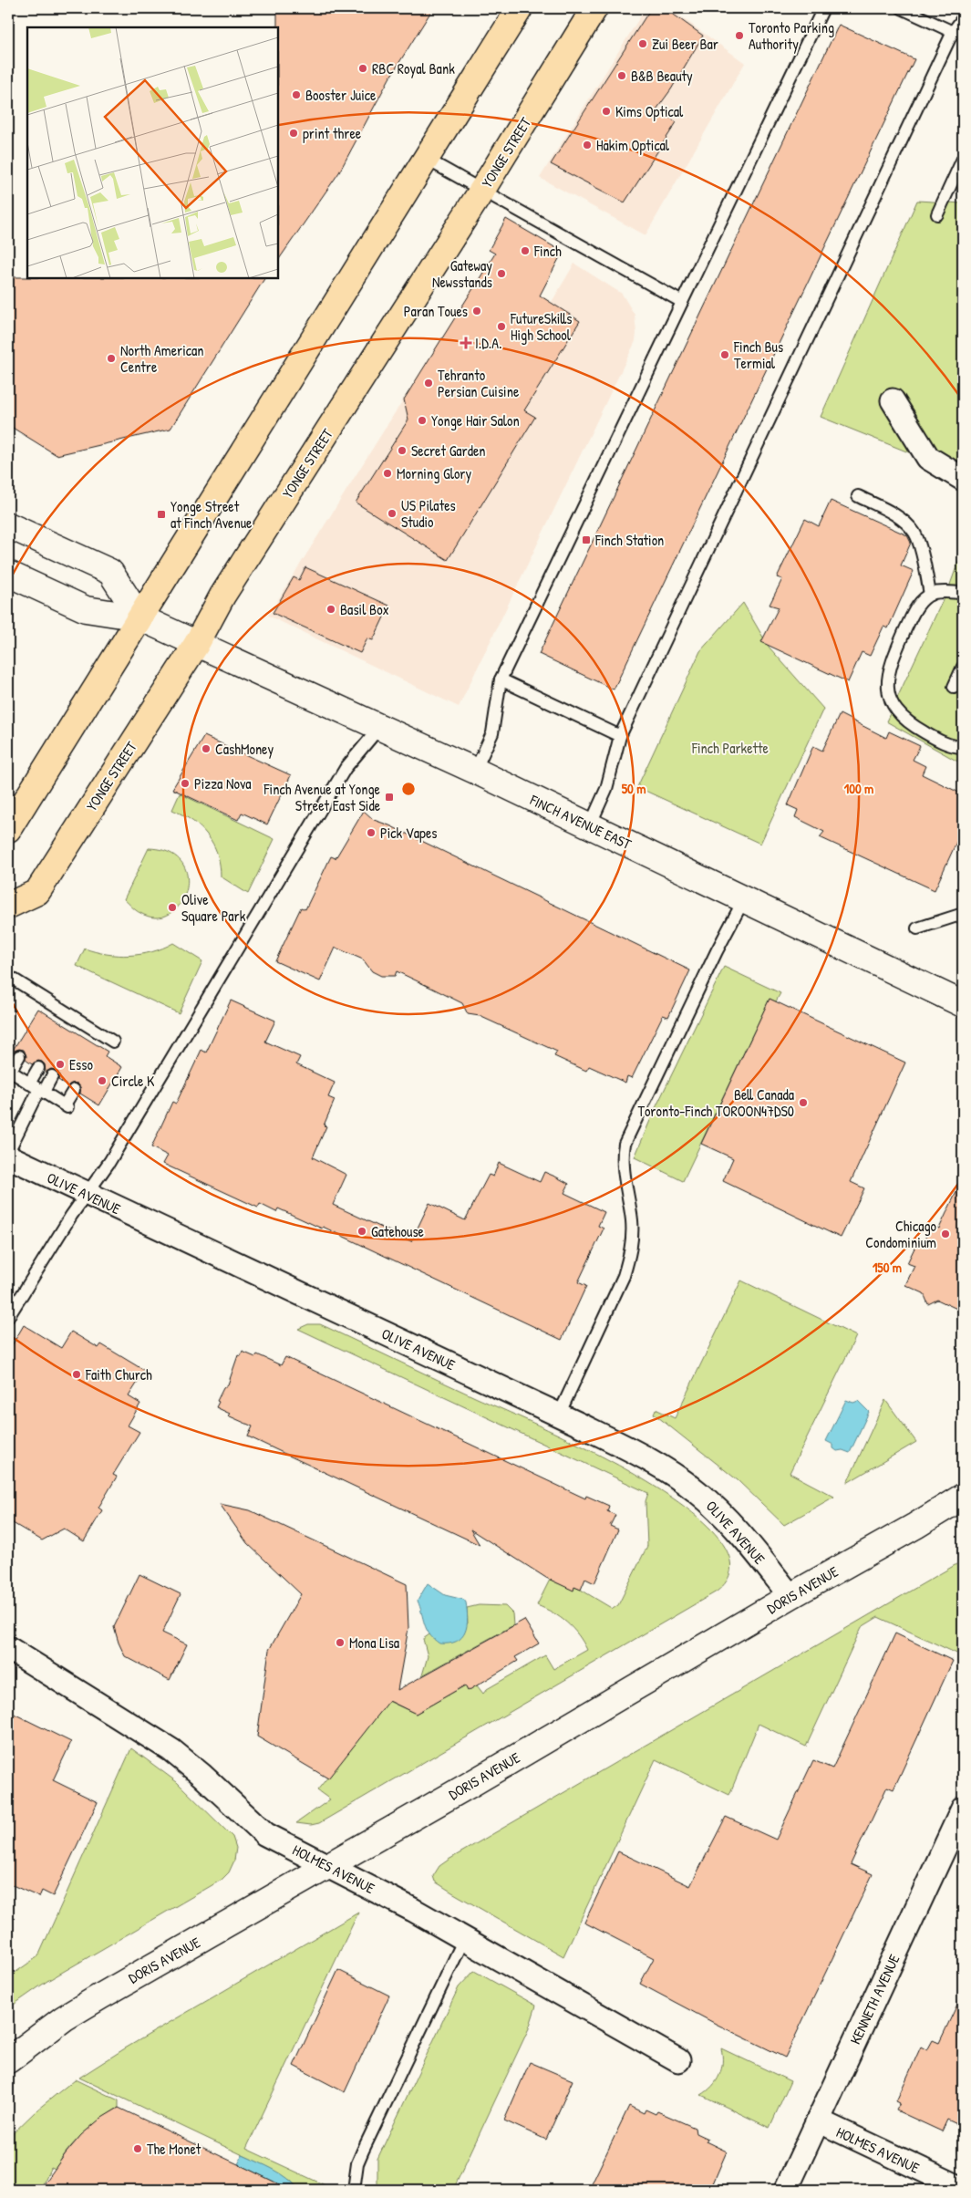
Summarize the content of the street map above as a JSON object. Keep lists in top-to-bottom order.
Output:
{
  "streets": {
    "main road": ["YONGE STREET", "FINCH AVENUE EAST", "DORIS AVENUE"],
    "street": ["OLIVE AVENUE", "HOLMES AVENUE", "KENNETH AVENUE"]
  },
  "crossings": [
    ["YONGE STREET", "FINCH AVENUE EAST"],
    ["OLIVE AVENUE", "DORIS AVENUE"],
    ["DORIS AVENUE", "HOLMES AVENUE"],
    ["HOLMES AVENUE", "KENNETH AVENUE"]
  ],
  "parks": ["Finch Parkette"],
  "places": {
    "other": [
      "Toronto Parking Authority",
      "Zui Beer Bar",
      "RBC Royal Bank",
      "B&B Beauty",
      "Booster Juice",
      "Kims Optical",
      "print three",
      "Hakim Optical",
      "Finch",
      "Gateway Newsstands",
      "Paran Toues",
      "FutureSkills High School",
      "Finch Bus Termial",
      "North American Centre",
      "Tehranto Persian Cuisine",
      "Yonge Hair Salon",
      "Secret Garden",
      "Morning Glory",
      "US Pilates Studio",
      "Basil Box",
      "CashMoney",
      "Pizza Nova",
      "Pick Vapes",
      "Olive Square Park",
      "Esso",
      "Circle K",
      "Bell Canada Toronto-Finch TOROON47DS0",
      "Gatehouse",
      "Chicago Condominium",
      "Faith Church",
      "Mona Lisa",
      "The Monet"
    ],
    "health": ["I.D.A."],
    "transit": ["Yonge Street at Finch Avenue", "Finch Station", "Finch Avenue at Yonge Street East Side"]
  },
  "rings": ["50 m", "100 m", "150 m"]
}
